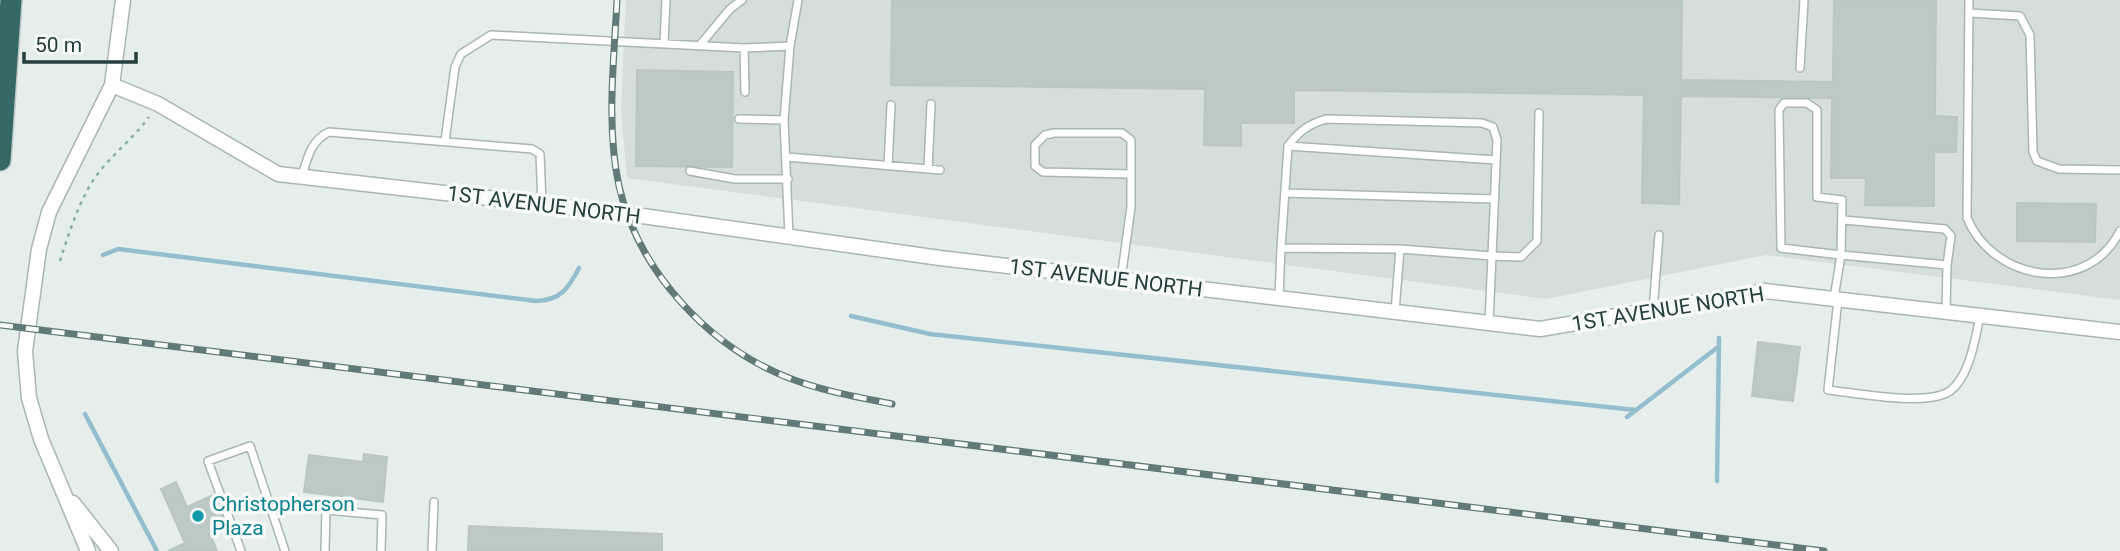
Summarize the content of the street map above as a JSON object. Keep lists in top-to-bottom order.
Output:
{
  "streets": {
    "street": ["1ST AVENUE NORTH"]
  },
  "places": ["Christopherson Plaza"],
  "scale_bar": "50 m"
}
